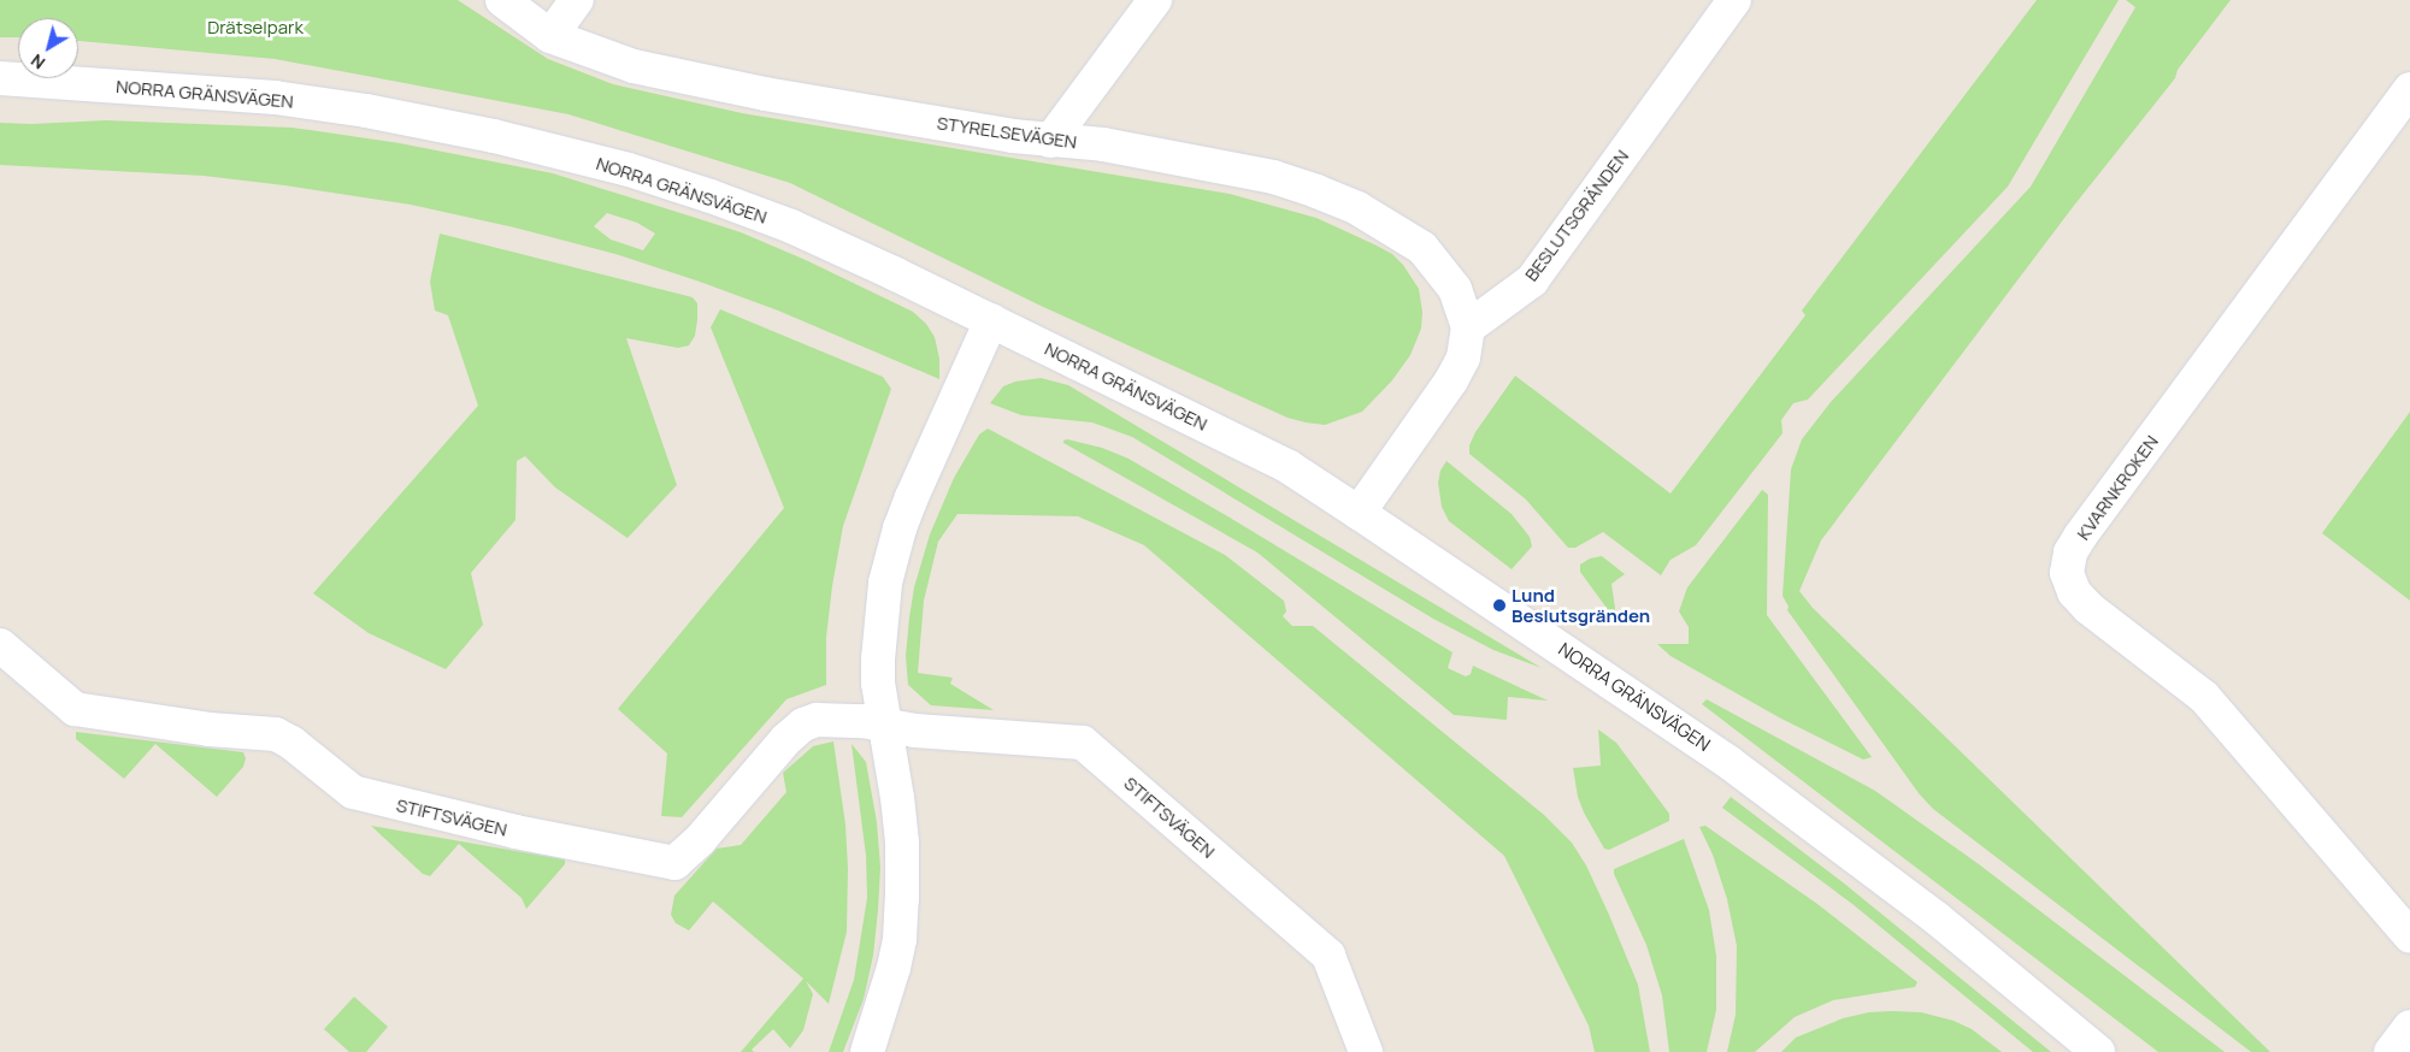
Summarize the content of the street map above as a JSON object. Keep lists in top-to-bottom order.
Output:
{
  "streets": {
    "street": [
      "NORRA GRÄNSVÄGEN",
      "STYRELSEVÄGEN",
      "BESLUTSGRÄNDEN",
      "KVARNKROKEN",
      "STIFTSVÄGEN"
    ]
  },
  "crossings": [
    ["STYRELSEVÄGEN", "BESLUTSGRÄNDEN"]
  ],
  "parks": ["Drätselpark"],
  "places": ["Lund Beslutsgränden"],
  "north": "bottom left"
}
